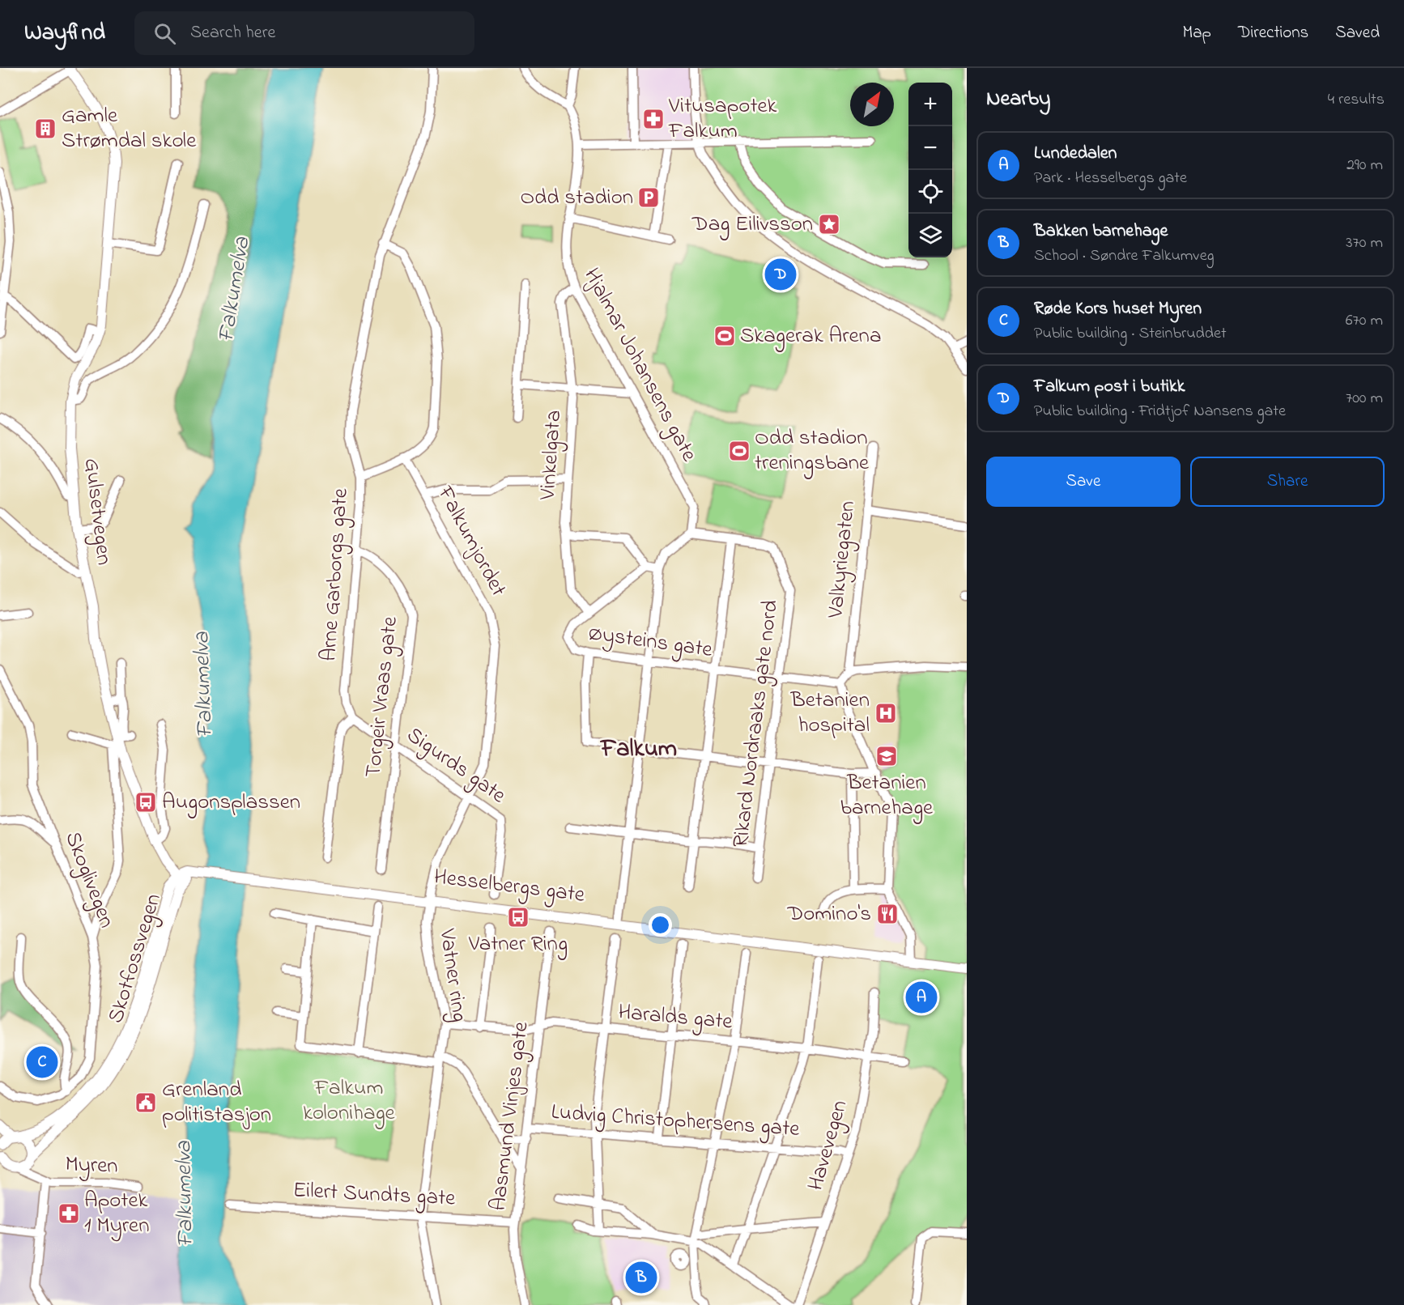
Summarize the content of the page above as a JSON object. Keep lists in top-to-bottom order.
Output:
{
  "streets": {
    "main road": ["Gulsetvegen", "Hesselbergs gate", "Skotfossvegen"],
    "street": [
      "Hjalmar Johansens gate",
      "Vinkelgata",
      "Falkumjordet",
      "Valkyriegaten",
      "Arne Garborgs gate",
      "Øysteins gate",
      "Torgeir Vraas gate",
      "Rikard Nordraaks gate nord",
      "Sigurds gate",
      "Skoglivegen",
      "Vatner ring",
      "Haralds gate",
      "Aasmund Vinjes gate",
      "Ludvig Christophersens gate",
      "Havevegen",
      "Myren",
      "Eilert Sundts gate"
    ]
  },
  "crossings": [
    ["Hjalmar Johansens gate", "Vinkelgata"],
    ["Vinkelgata", "Øysteins gate"],
    ["Gulsetvegen", "Hesselbergs gate"],
    ["Gulsetvegen", "Skotfossvegen"],
    ["Falkumjordet", "Sigurds gate"],
    ["Falkumjordet", "Vatner ring"],
    ["Arne Garborgs gate", "Torgeir Vraas gate"],
    ["Arne Garborgs gate", "Sigurds gate"],
    ["Øysteins gate", "Rikard Nordraaks gate nord"],
    ["Torgeir Vraas gate", "Sigurds gate"],
    ["Sigurds gate", "Vatner ring"],
    ["Hesselbergs gate", "Skotfossvegen"],
    ["Hesselbergs gate", "Vatner ring"],
    ["Skotfossvegen", "Myren"],
    ["Vatner ring", "Haralds gate"],
    ["Vatner ring", "Eilert Sundts gate"],
    ["Haralds gate", "Aasmund Vinjes gate"],
    ["Haralds gate", "Havevegen"],
    ["Aasmund Vinjes gate", "Ludvig Christophersens gate"],
    ["Aasmund Vinjes gate", "Eilert Sundts gate"],
    ["Ludvig Christophersens gate", "Havevegen"]
  ],
  "districts": ["Falkum"],
  "water": ["Falkumelva"],
  "parks": ["Falkum kolonihage"],
  "places": {
    "pharmacy": ["Vitusapotek Falkum", "Apotek 1 Myren"],
    "building": ["Gamle Strømdal skole"],
    "parking": ["Odd stadion"],
    "place": ["Dag Eilivsson"],
    "sports": ["Skagerak Arena", "Odd stadion treningsbane"],
    "hospital": ["Betanien hospital"],
    "school or university": ["Betanien barnehage"],
    "bus stop": ["Augonsplassen", "Vatner Ring"],
    "restaurant": ["Domino's"],
    "public building": ["Grenland politistasjon"]
  },
  "north": "top right",
  "page": {
    "header": "Wayfind",
    "search": "Search here",
    "nav": ["Map", "Directions", "Saved"],
    "heading": ["Nearby", "4 results"],
    "map_buttons": ["+", "−"],
    "list": [
      {
        "mark": "A",
        "name": "Lundedalen",
        "note": "Park · Hesselbergs gate",
        "value": "290 m"
      },
      {
        "mark": "B",
        "name": "Bakken barnehage",
        "note": "School · Søndre Falkumveg",
        "value": "370 m"
      },
      {
        "mark": "C",
        "name": "Røde Kors huset Myren",
        "note": "Public building · Steinbruddet",
        "value": "670 m"
      },
      {
        "mark": "D",
        "name": "Falkum post i butikk",
        "note": "Public building · Fridtjof Nansens gate",
        "value": "700 m"
      }
    ],
    "pins": [
      "D",
      "A",
      "C",
      "B"
    ],
    "buttons": ["Save", "Share"]
  }
}
